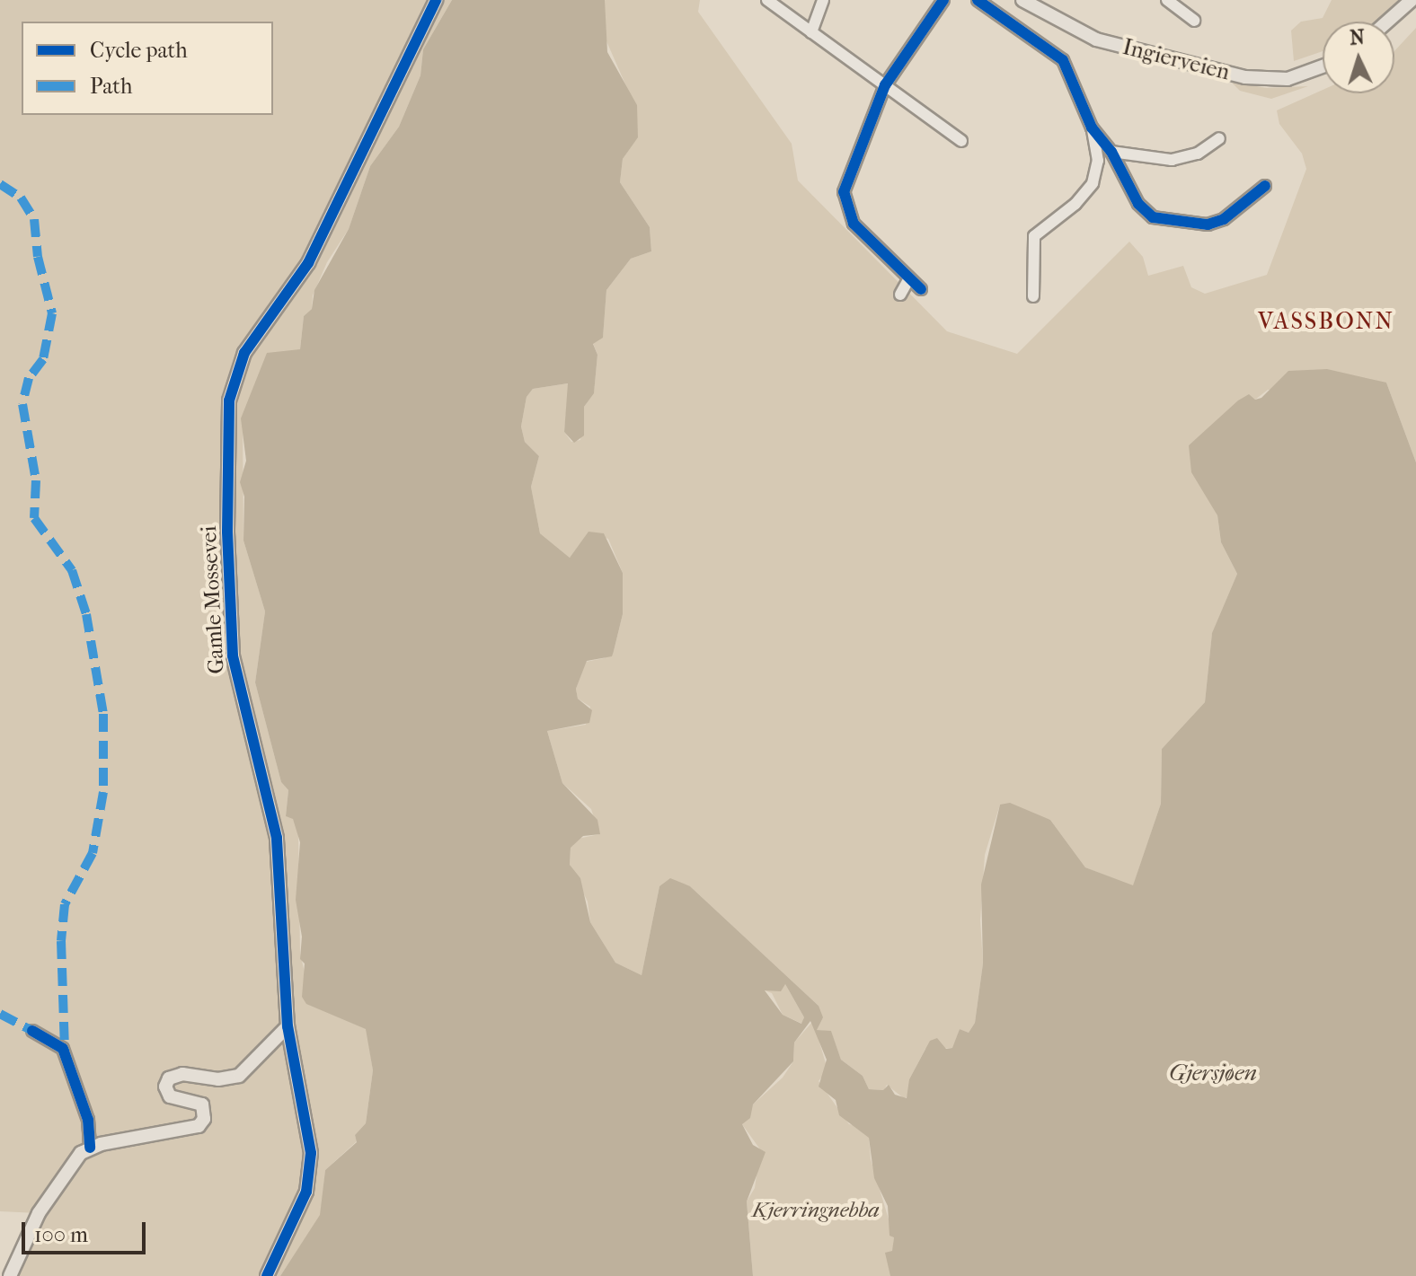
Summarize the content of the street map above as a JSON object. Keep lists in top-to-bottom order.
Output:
{
  "streets": {
    "main road": ["Ingierveien", "Gamle Mossevei"]
  },
  "districts": ["VASSBONN"],
  "water": ["Gjersjøen"],
  "parks": ["Kjerringnebba"],
  "legend": ["Cycle path", "Path"],
  "scale_bar": "100 m",
  "north": "top"
}
